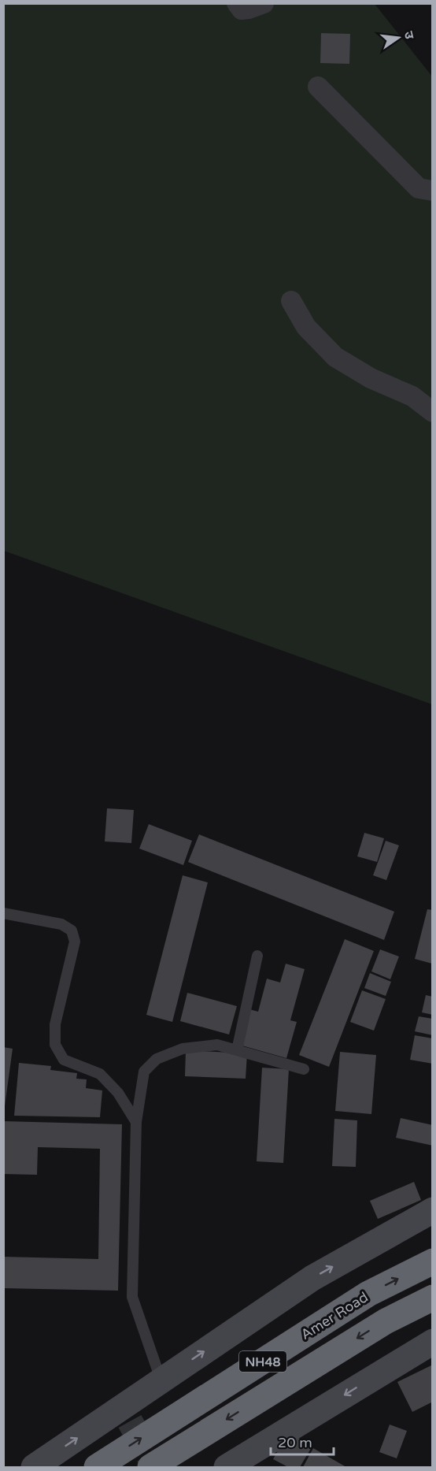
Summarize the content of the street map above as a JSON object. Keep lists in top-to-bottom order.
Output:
{
  "streets": {
    "highway": ["Amer Road", "NH48"]
  },
  "scale_bar": "20 m",
  "north": "right"
}
